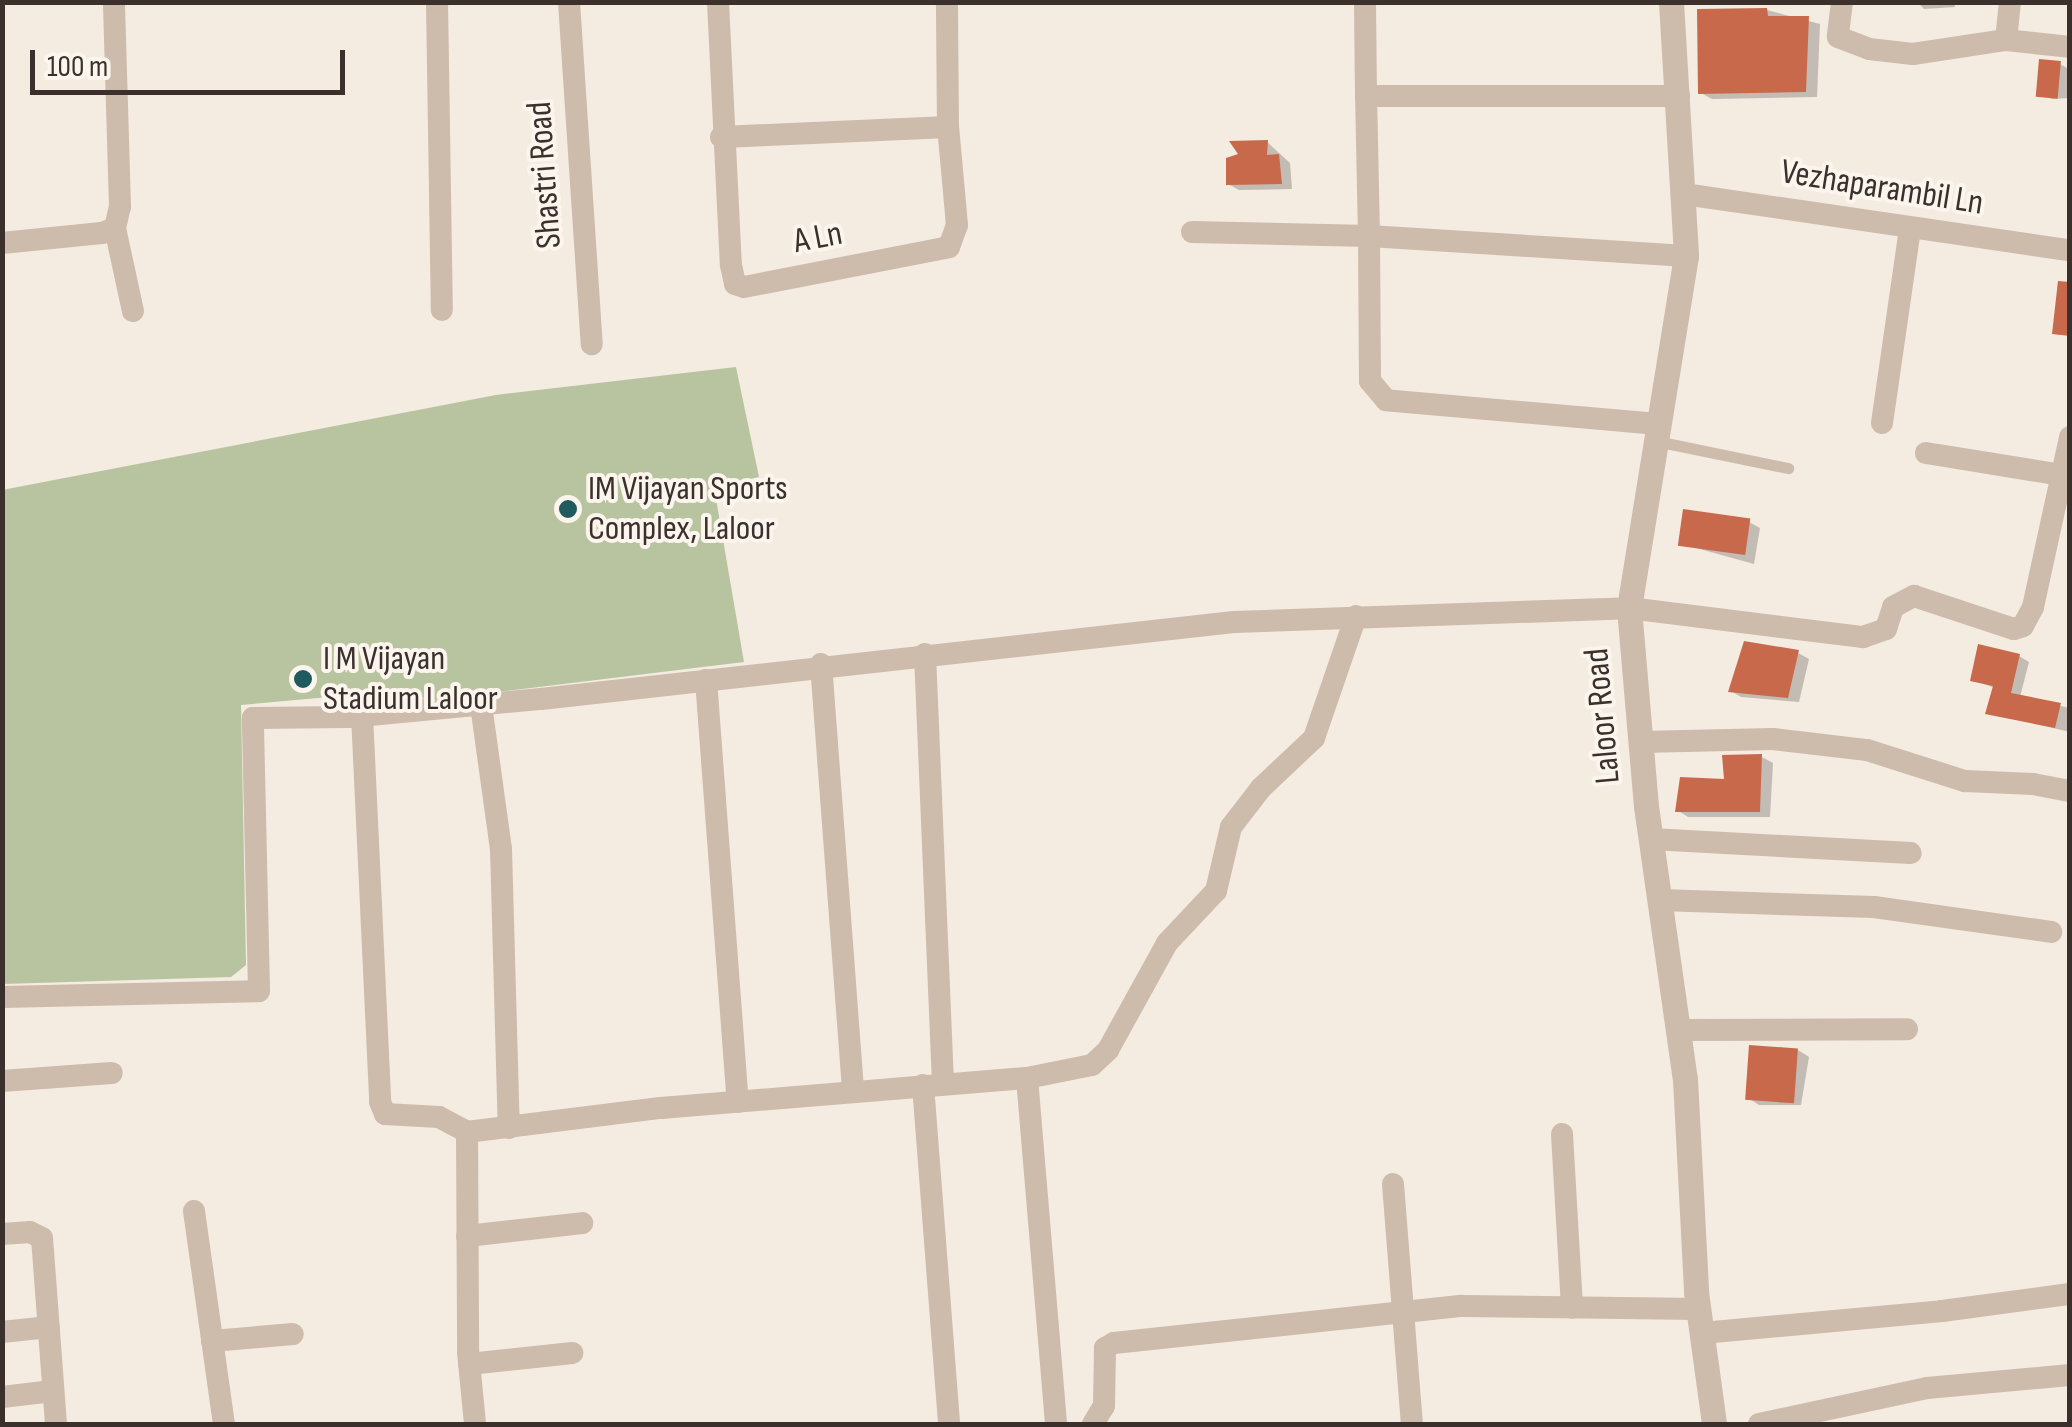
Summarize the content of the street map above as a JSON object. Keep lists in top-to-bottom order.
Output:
{
  "streets": {
    "street": [
      "Shastri Road",
      "Vezhaparambil Ln",
      "A Ln",
      "Laloor Road"
    ]
  },
  "crossings": [
    ["Vezhaparambil Ln", "Laloor Road"]
  ],
  "places": ["IM Vijayan Sports Complex, Laloor", "I M Vijayan Stadium Laloor"],
  "scale_bar": "100 m"
}
